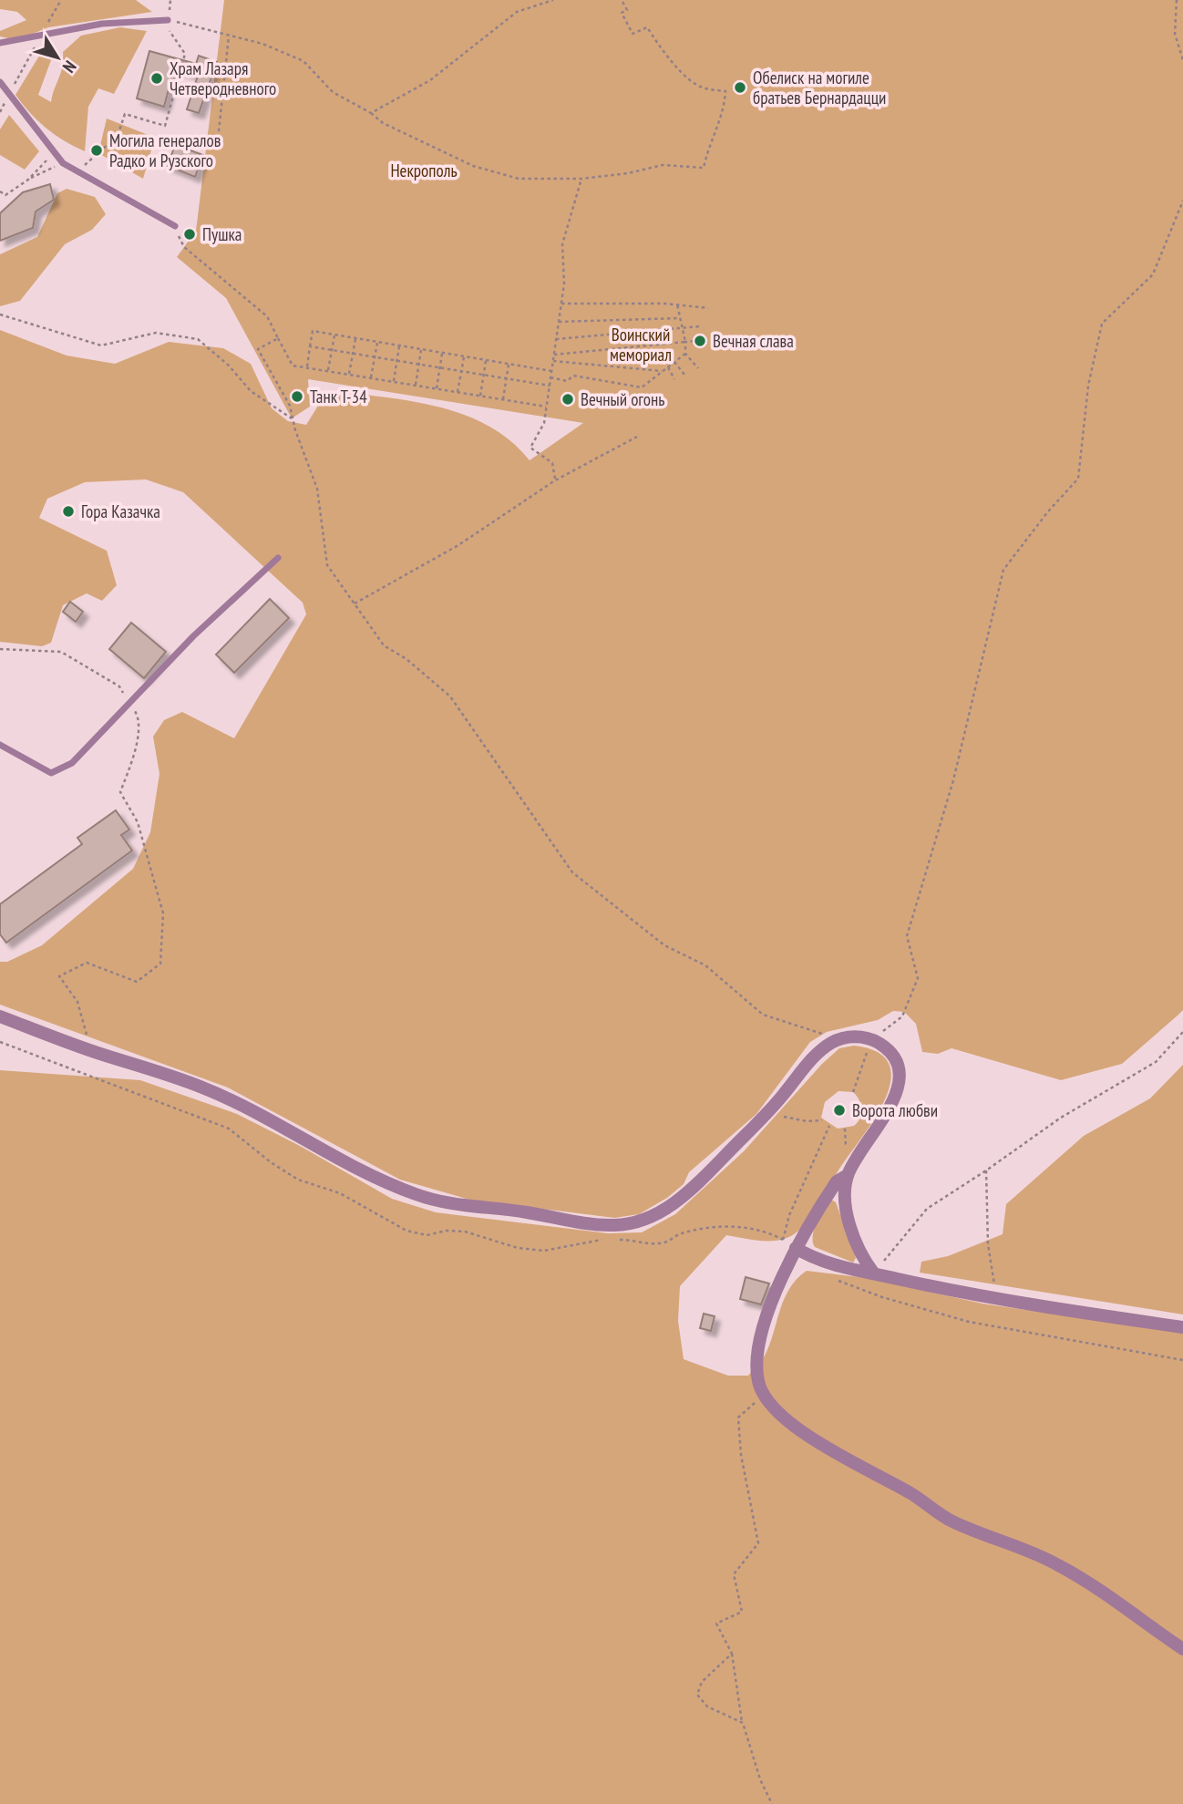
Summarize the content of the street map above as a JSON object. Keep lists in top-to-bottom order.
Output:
{
  "parks": ["Некрополь", "Воинский мемориал"],
  "places": [
    "Храм Лазаря Четверодневного",
    "Обелиск на могиле братьев Бернардацци",
    "Могила генералов Радко и Рузского",
    "Пушка",
    "Вечная слава",
    "Танк Т-34",
    "Вечный огонь",
    "Гора Казачка",
    "Ворота любви"
  ],
  "north": "bottom right"
}
